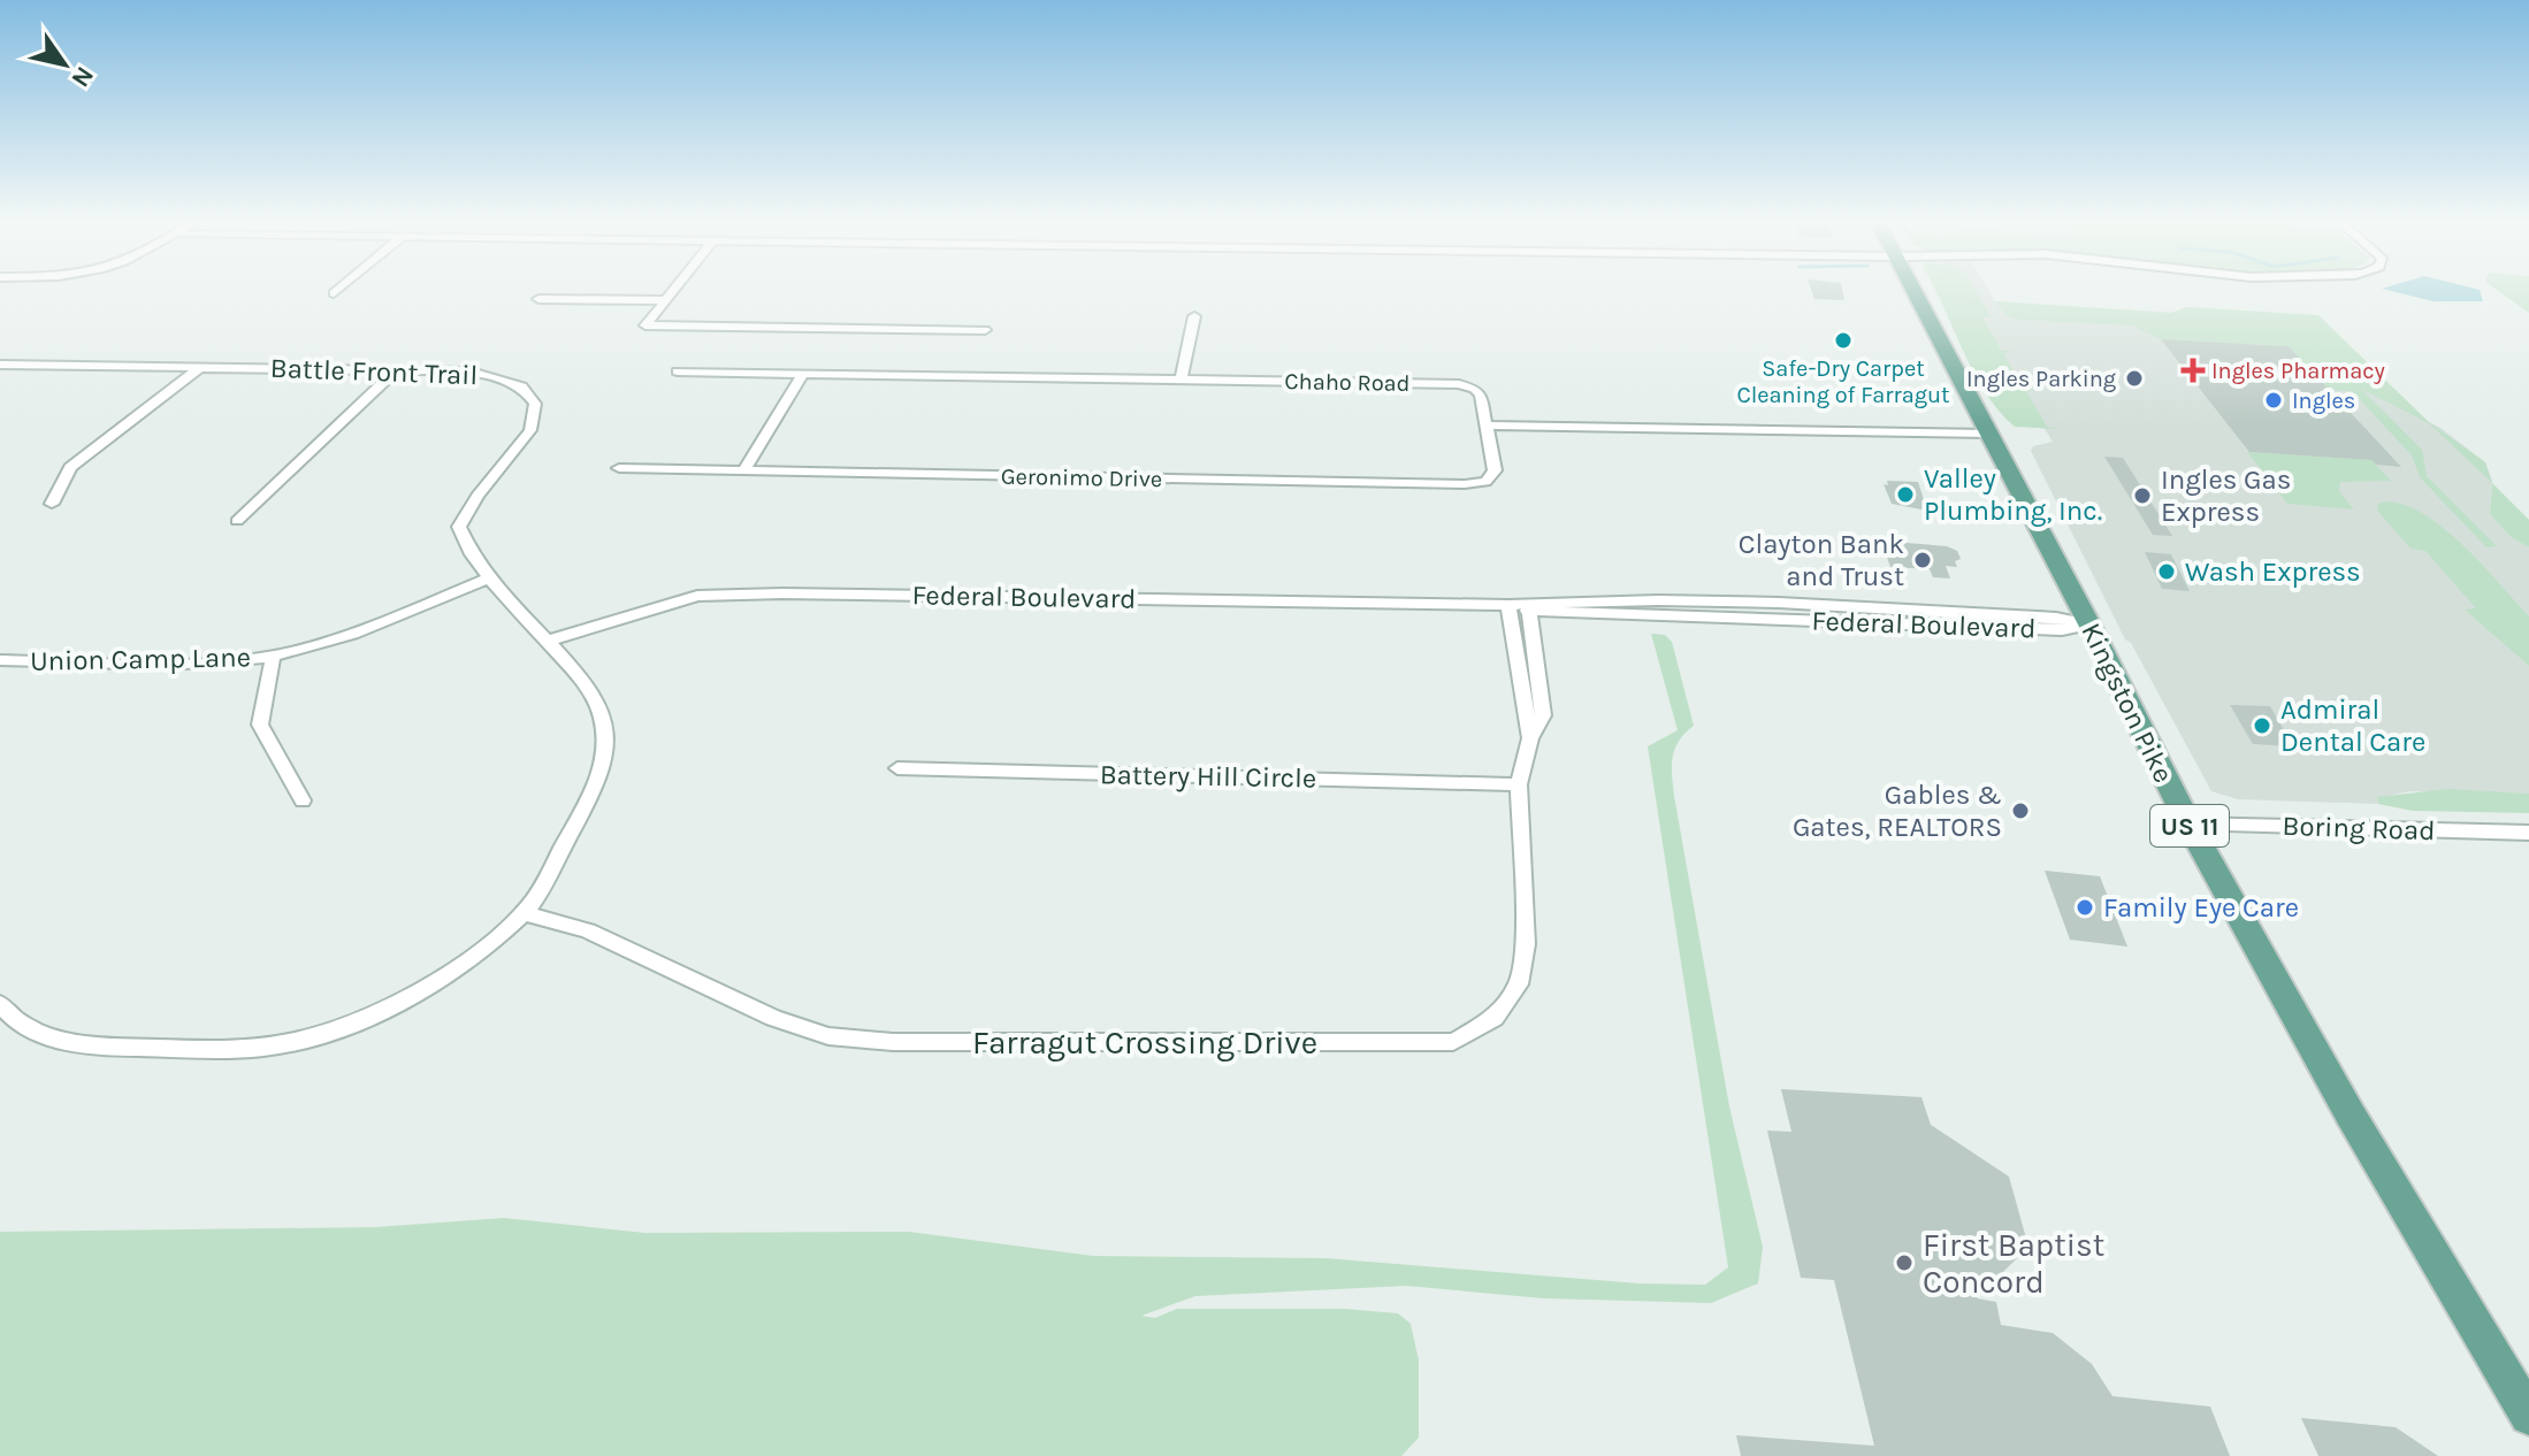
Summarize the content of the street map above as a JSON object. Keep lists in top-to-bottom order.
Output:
{
  "streets": {
    "main road": ["Kingston Pike", "US 11"],
    "street": [
      "Battle Front Trail",
      "Chaho Road",
      "Geronimo Drive",
      "Federal Boulevard",
      "Union Camp Lane",
      "Battery Hill Circle",
      "Boring Road",
      "Farragut Crossing Drive"
    ]
  },
  "crossings": [
    ["Battle Front Trail", "Federal Boulevard"],
    ["Battle Front Trail", "Union Camp Lane"],
    ["Battle Front Trail", "Farragut Crossing Drive"],
    ["Chaho Road", "Geronimo Drive"],
    ["Federal Boulevard", "Kingston Pike"],
    ["Federal Boulevard", "Farragut Crossing Drive"],
    ["Kingston Pike", "Boring Road"],
    ["Battery Hill Circle", "Farragut Crossing Drive"]
  ],
  "places": {
    "other": [
      "Safe-Dry Carpet Cleaning of Farragut",
      "Ingles Parking",
      "Ingles",
      "Valley Plumbing, Inc.",
      "Ingles Gas Express",
      "Clayton Bank and Trust",
      "Wash Express",
      "Admiral Dental Care",
      "Gables & Gates, REALTORS",
      "Family Eye Care",
      "First Baptist Concord"
    ],
    "health": ["Ingles Pharmacy"]
  },
  "north": "bottom right"
}
